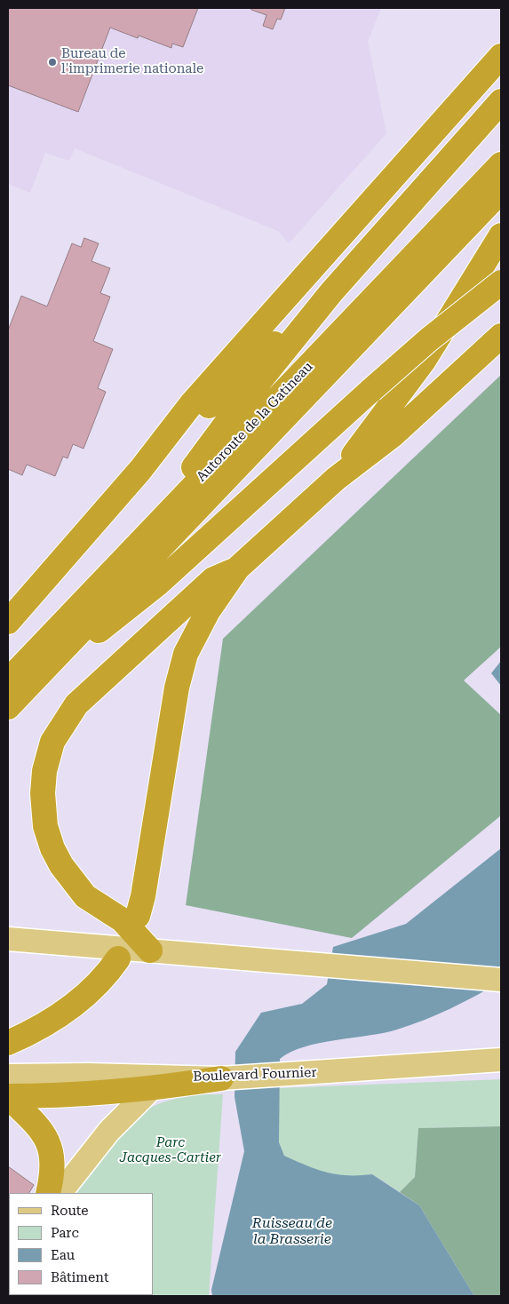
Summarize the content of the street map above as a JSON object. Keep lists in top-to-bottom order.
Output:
{
  "streets": {
    "highway": ["Autoroute de la Gatineau"],
    "main road": ["Boulevard Fournier"]
  },
  "water": ["Ruisseau de la Brasserie"],
  "parks": ["Parc Jacques-Cartier"],
  "places": ["Bureau de l'imprimerie nationale"],
  "legend": [
    "Route",
    "Parc",
    "Eau",
    "Bâtiment"
  ]
}
